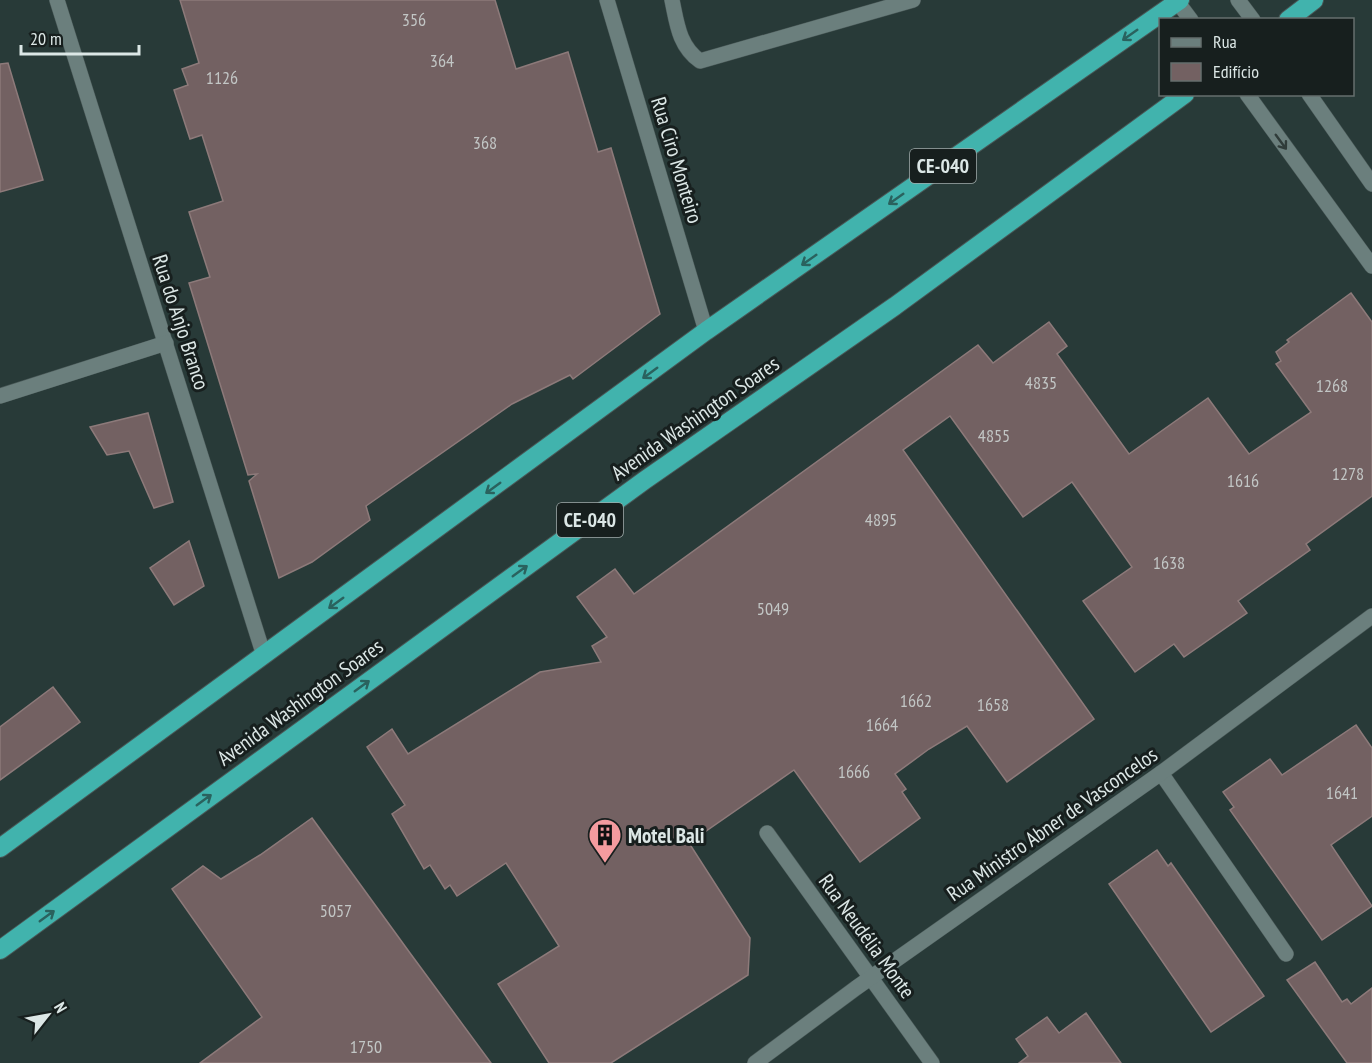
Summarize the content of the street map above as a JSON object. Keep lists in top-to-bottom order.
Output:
{
  "streets": {
    "highway": ["CE-040", "Avenida Washington Soares"],
    "street": [
      "Rua Ciro Monteiro",
      "Rua do Anjo Branco",
      "Rua Ministro Abner de Vasconcelos",
      "Rua Neudélia Monte"
    ]
  },
  "crossings": [
    ["Rua Ciro Monteiro", "CE-040"],
    ["CE-040", "Rua do Anjo Branco"],
    ["Rua Ministro Abner de Vasconcelos", "Rua Neudélia Monte"]
  ],
  "places": {
    "building": ["Motel Bali"]
  },
  "house_numbers": [
    "356",
    "364",
    "1126",
    "368",
    "4835",
    "1268",
    "4855",
    "1278",
    "1616",
    "4895",
    "1638",
    "5049",
    "1662",
    "1658",
    "1664",
    "1666",
    "1641",
    "5057",
    "1750"
  ],
  "legend": ["Rua", "Edifício"],
  "scale_bar": "20 m",
  "north": "top right"
}
